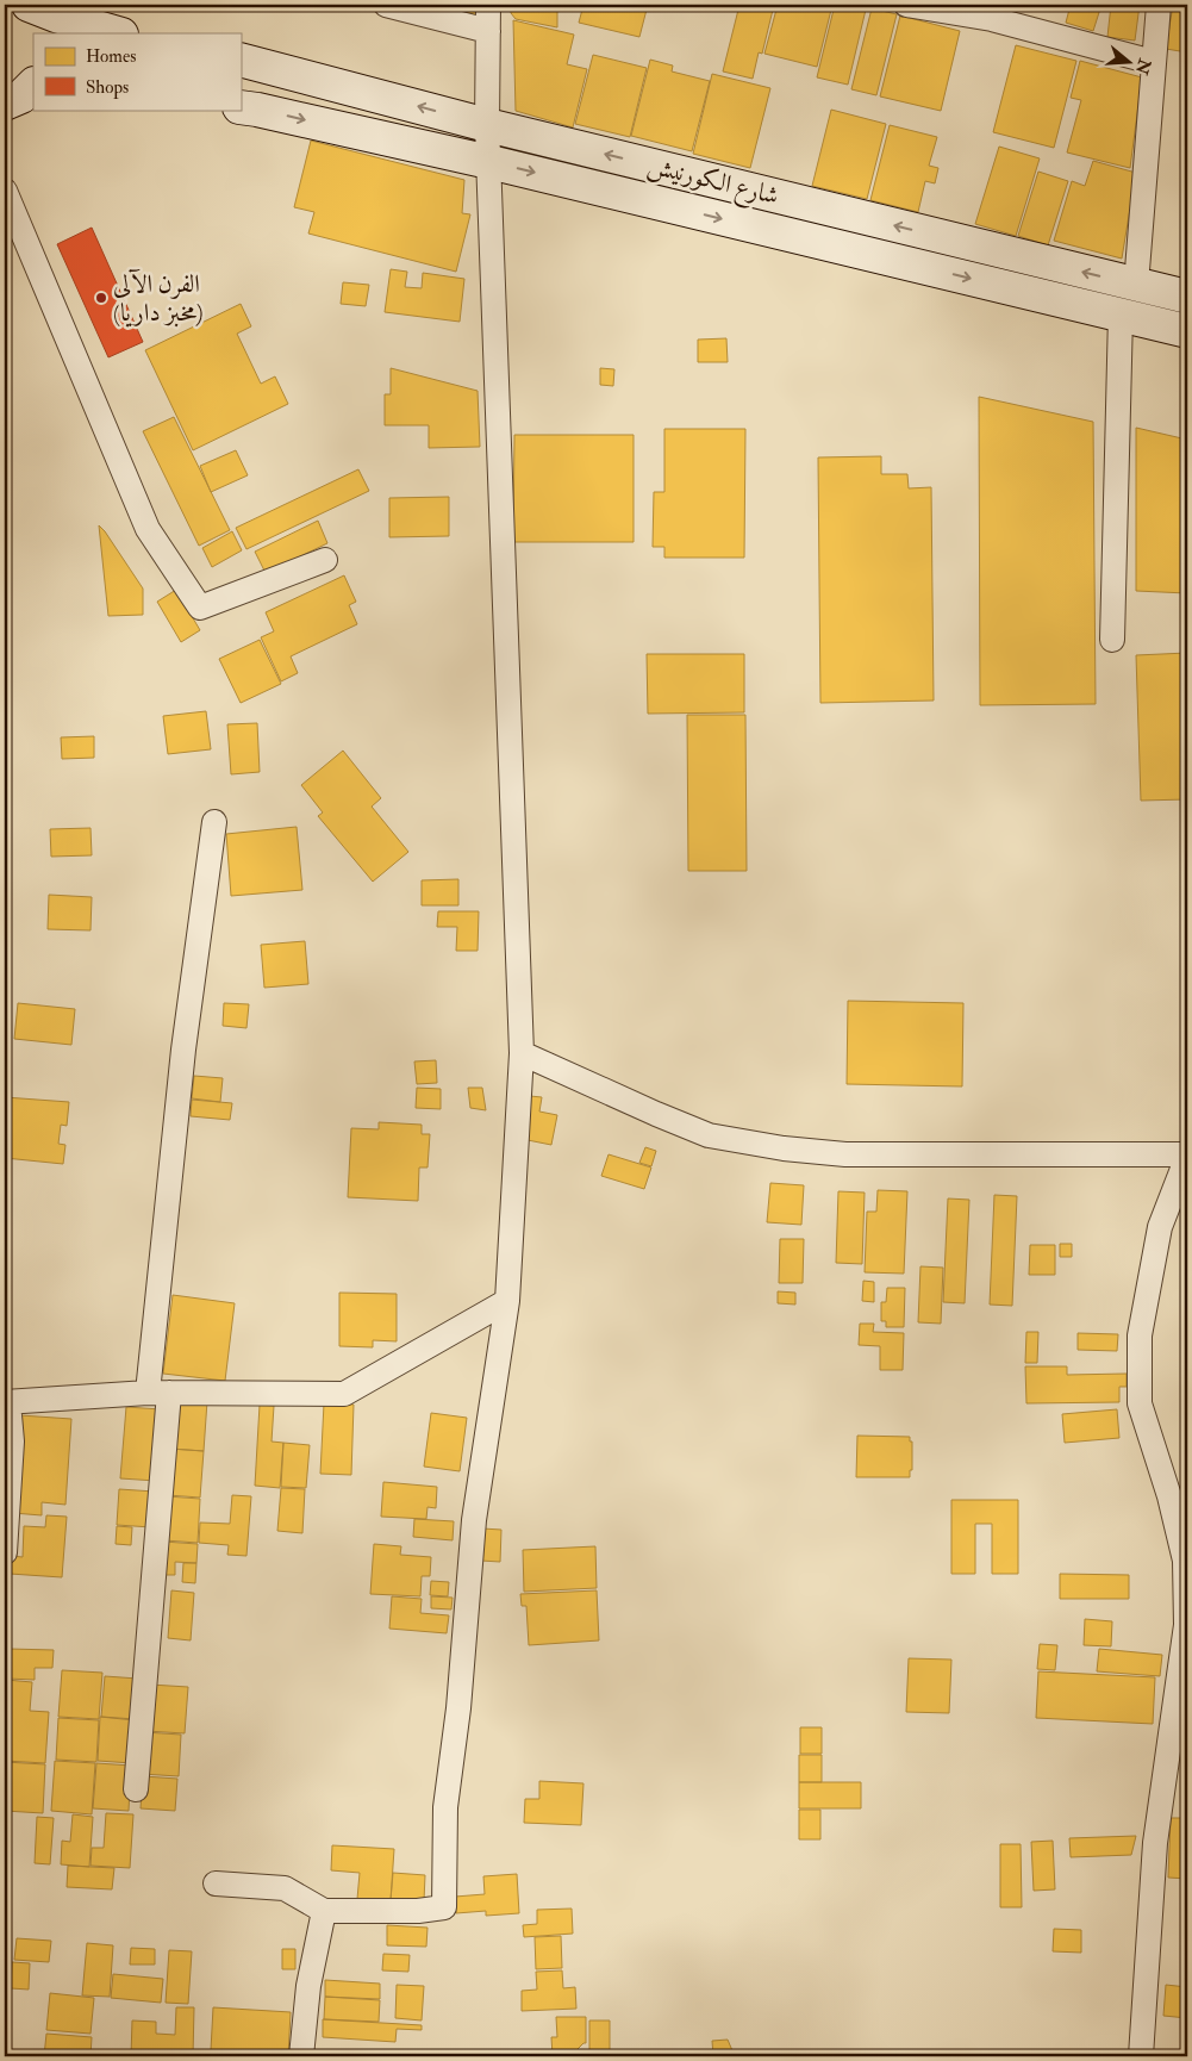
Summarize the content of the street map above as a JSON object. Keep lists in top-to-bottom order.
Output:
{
  "streets": {
    "main road": ["شارع الكورنيش"]
  },
  "places": ["الفرن الآلي (مخبز داريا)"],
  "legend": ["Homes", "Shops"],
  "north": "right"
}
